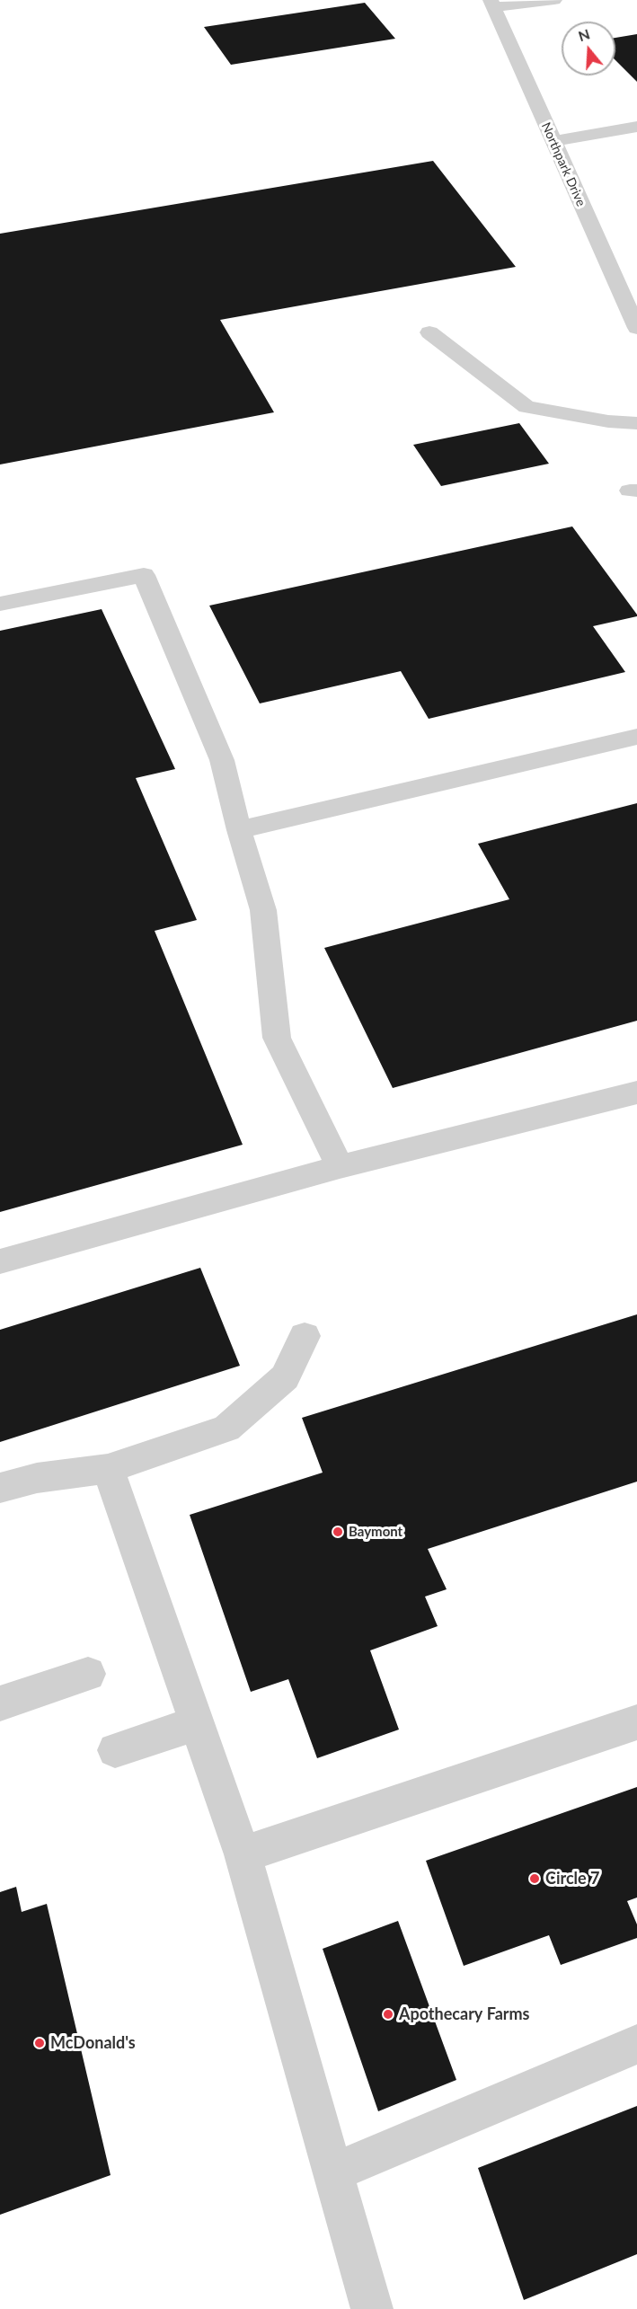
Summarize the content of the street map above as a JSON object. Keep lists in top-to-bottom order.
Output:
{
  "streets": {
    "street": ["Northpark Drive"]
  },
  "places": [
    "Baymont",
    "Circle 7",
    "Apothecary Farms",
    "McDonald's"
  ],
  "north": "top"
}
